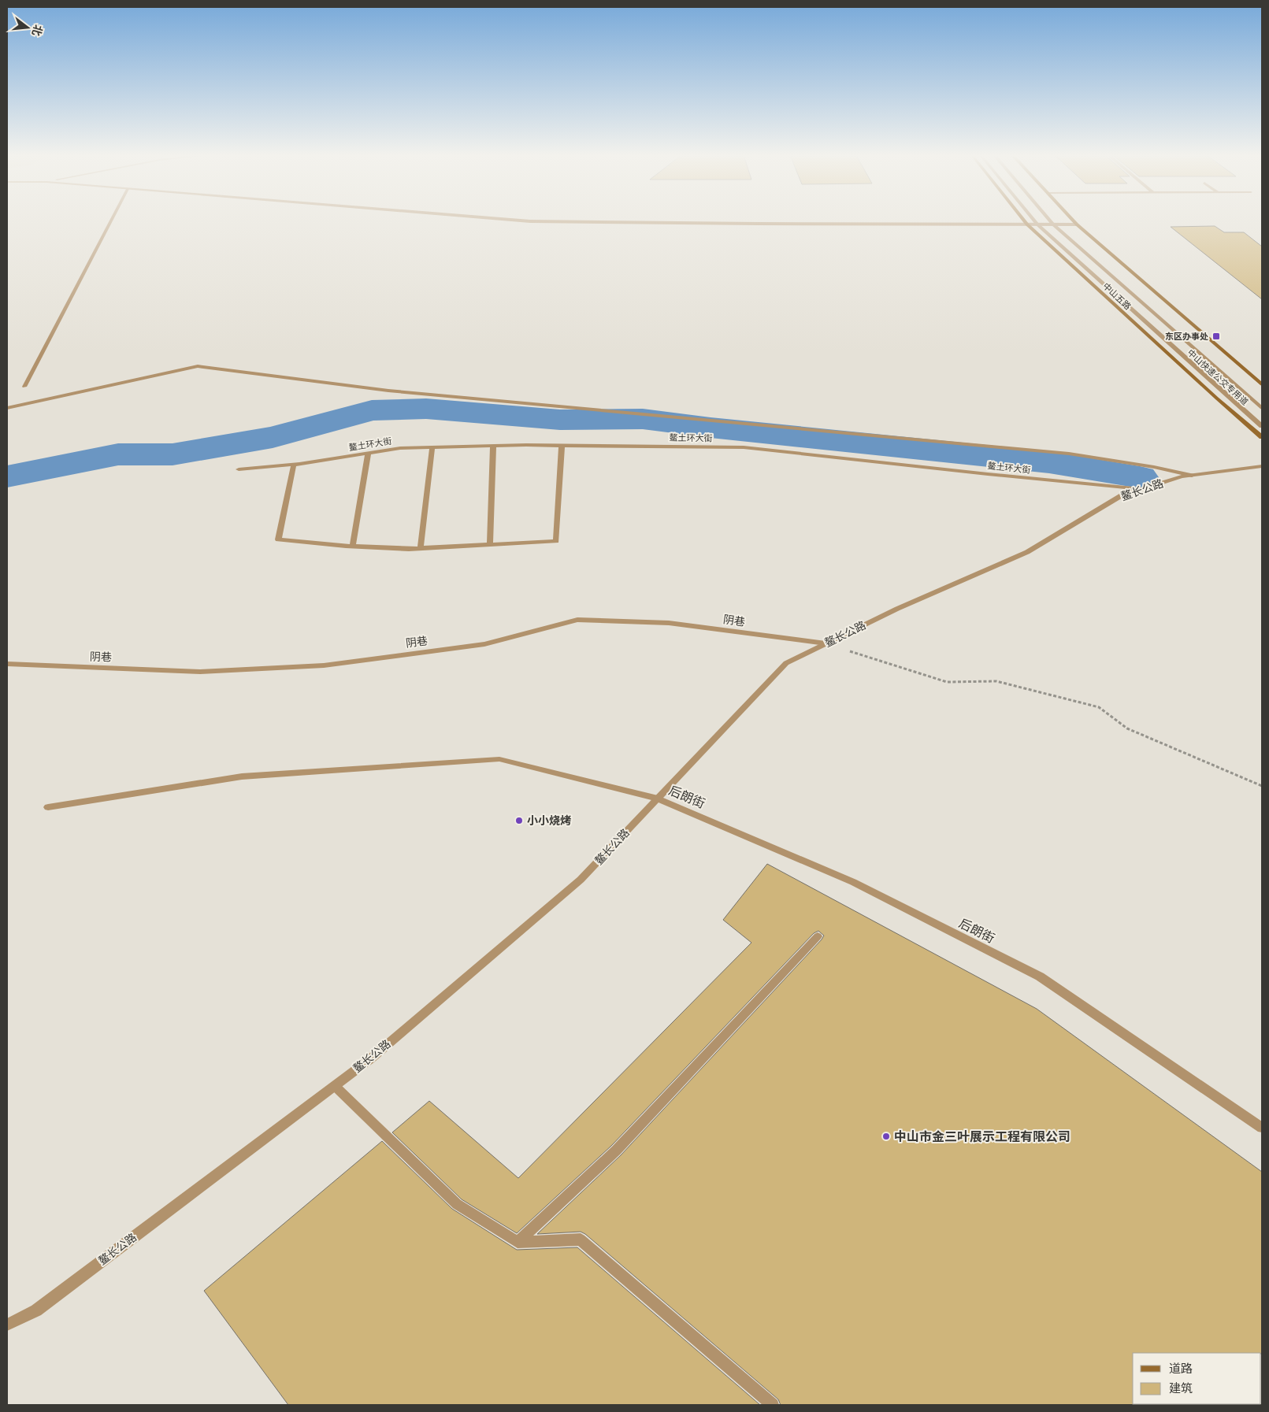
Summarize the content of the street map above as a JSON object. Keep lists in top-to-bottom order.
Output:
{
  "streets": {
    "main road": ["中山五路"],
    "street": [
      "中山快速公交专用道",
      "鳌土环大街",
      "鳌长公路",
      "阴巷",
      "后朗街"
    ]
  },
  "crossings": [
    ["鳌土环大街", "鳌长公路"],
    ["鳌长公路", "阴巷"],
    ["鳌长公路", "后朗街"]
  ],
  "places": {
    "transit": ["东区办事处"],
    "other": ["小小烧烤", "中山市金三叶展示工程有限公司"]
  },
  "legend": ["道路", "建筑"],
  "north": "right"
}
